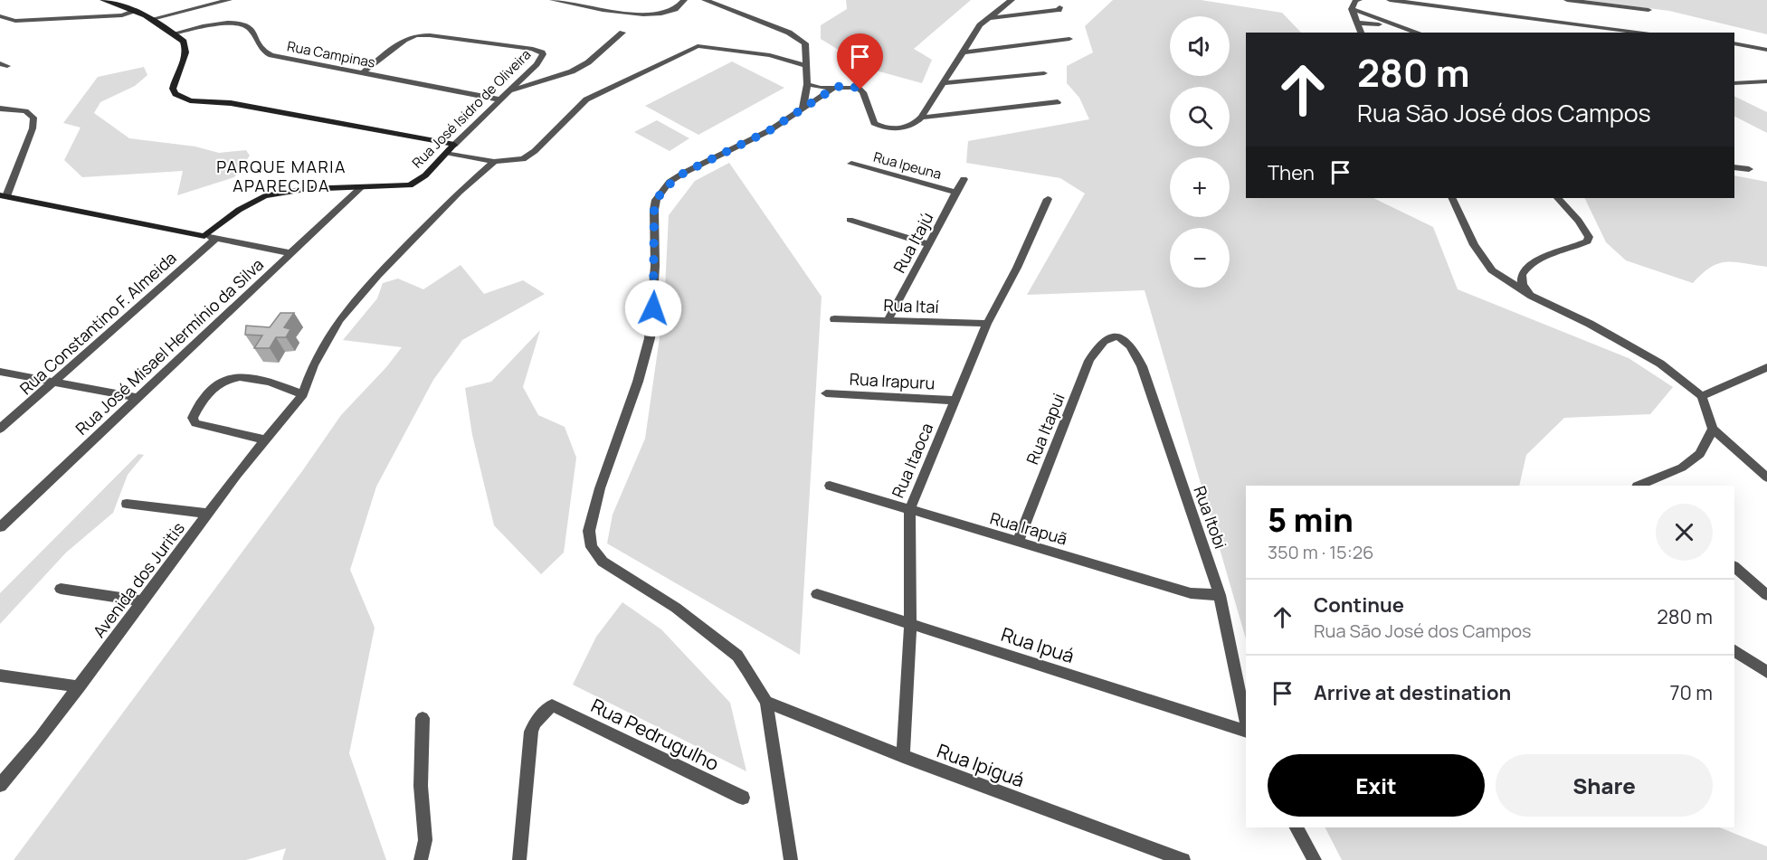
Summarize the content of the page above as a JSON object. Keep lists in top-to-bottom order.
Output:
{
  "streets": {
    "street": [
      "Rua Campinas",
      "Rua José Isidro de Oliveira",
      "Rua Ipeuna",
      "Rua Itajú",
      "Rua Itaí",
      "Rua Constantino F. Almeida",
      "Rua José Misael Hermínio da Silva",
      "Rua Irapuru",
      "Rua Itapui",
      "Rua Itaoca",
      "Rua Itobi",
      "Rua Irapuã",
      "Avenida dos Juritis",
      "Rua Ipuá",
      "Rua Pedrugulho",
      "Rua Ipiguá"
    ]
  },
  "crossings": [
    ["Rua Campinas", "Rua José Isidro de Oliveira"],
    ["Rua José Isidro de Oliveira", "Rua José Misael Hermínio da Silva"],
    ["Rua Ipeuna", "Rua Itajú"],
    ["Rua Itajú", "Rua Itaí"],
    ["Rua Itaí", "Rua Itaoca"],
    ["Rua Irapuru", "Rua Itaoca"],
    ["Rua Itapui", "Rua Itobi"],
    ["Rua Itapui", "Rua Irapuã"],
    ["Rua Itaoca", "Rua Irapuã"],
    ["Rua Itaoca", "Rua Ipuá"],
    ["Rua Itaoca", "Rua Ipiguá"],
    ["Rua Itobi", "Rua Irapuã"]
  ],
  "districts": ["PARQUE MARIA APARECIDA"],
  "page": {
    "map_buttons": ["+", "−"],
    "turn": ["280 m", "Rua São José dos Campos"],
    "then": "Then",
    "heading": ["5 min", "350 m · 15:26"],
    "list": [
      {
        "name": "Continue",
        "note": "Rua São José dos Campos",
        "value": "280 m"
      },
      {
        "name": "Arrive at destination",
        "value": "70 m"
      }
    ],
    "buttons": ["Exit", "Share"]
  }
}
